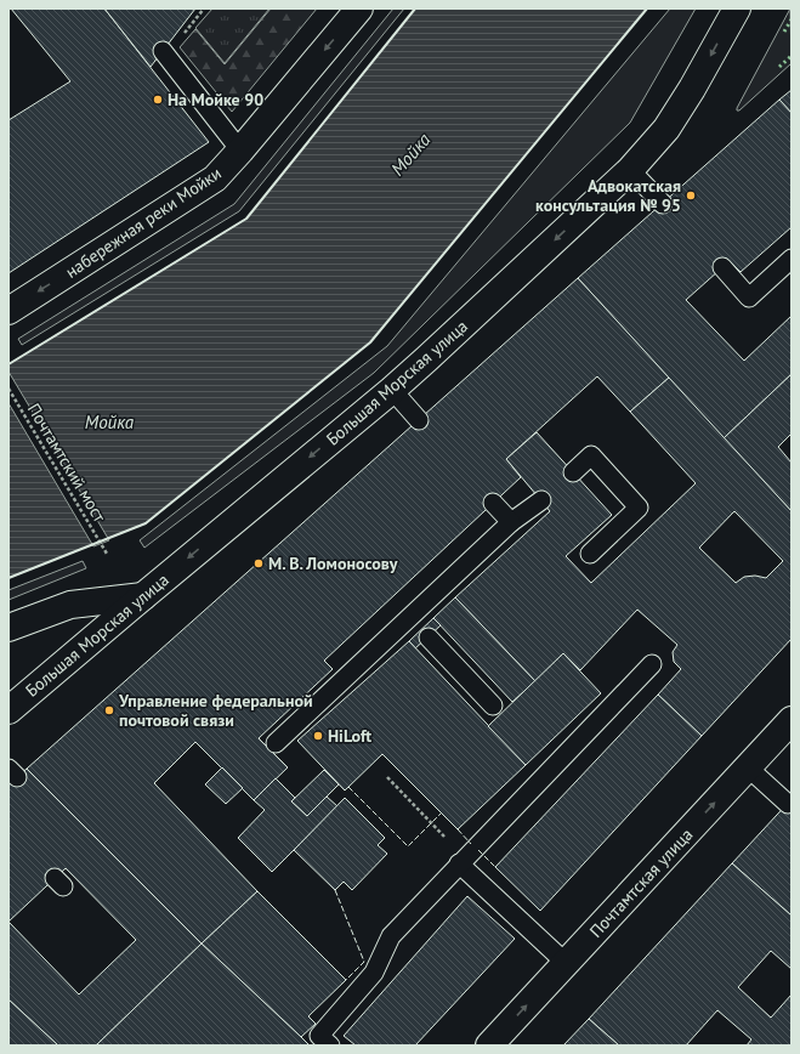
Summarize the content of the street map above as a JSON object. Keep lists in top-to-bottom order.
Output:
{
  "streets": {
    "street": ["набережная реки Мойки", "Большая Морская улица", "Почтамтская улица"],
    "path": ["Почтамтский мост"]
  },
  "one_way": ["набережная реки Мойки", "Большая Морская улица", "Почтамтская улица"],
  "water": ["Мойка"],
  "places": [
    "На Мойке 90",
    "Адвокатская консультация № 95",
    "М. В. Ломоносову",
    "Управление федеральной почтовой связи",
    "HiLoft"
  ]
}
